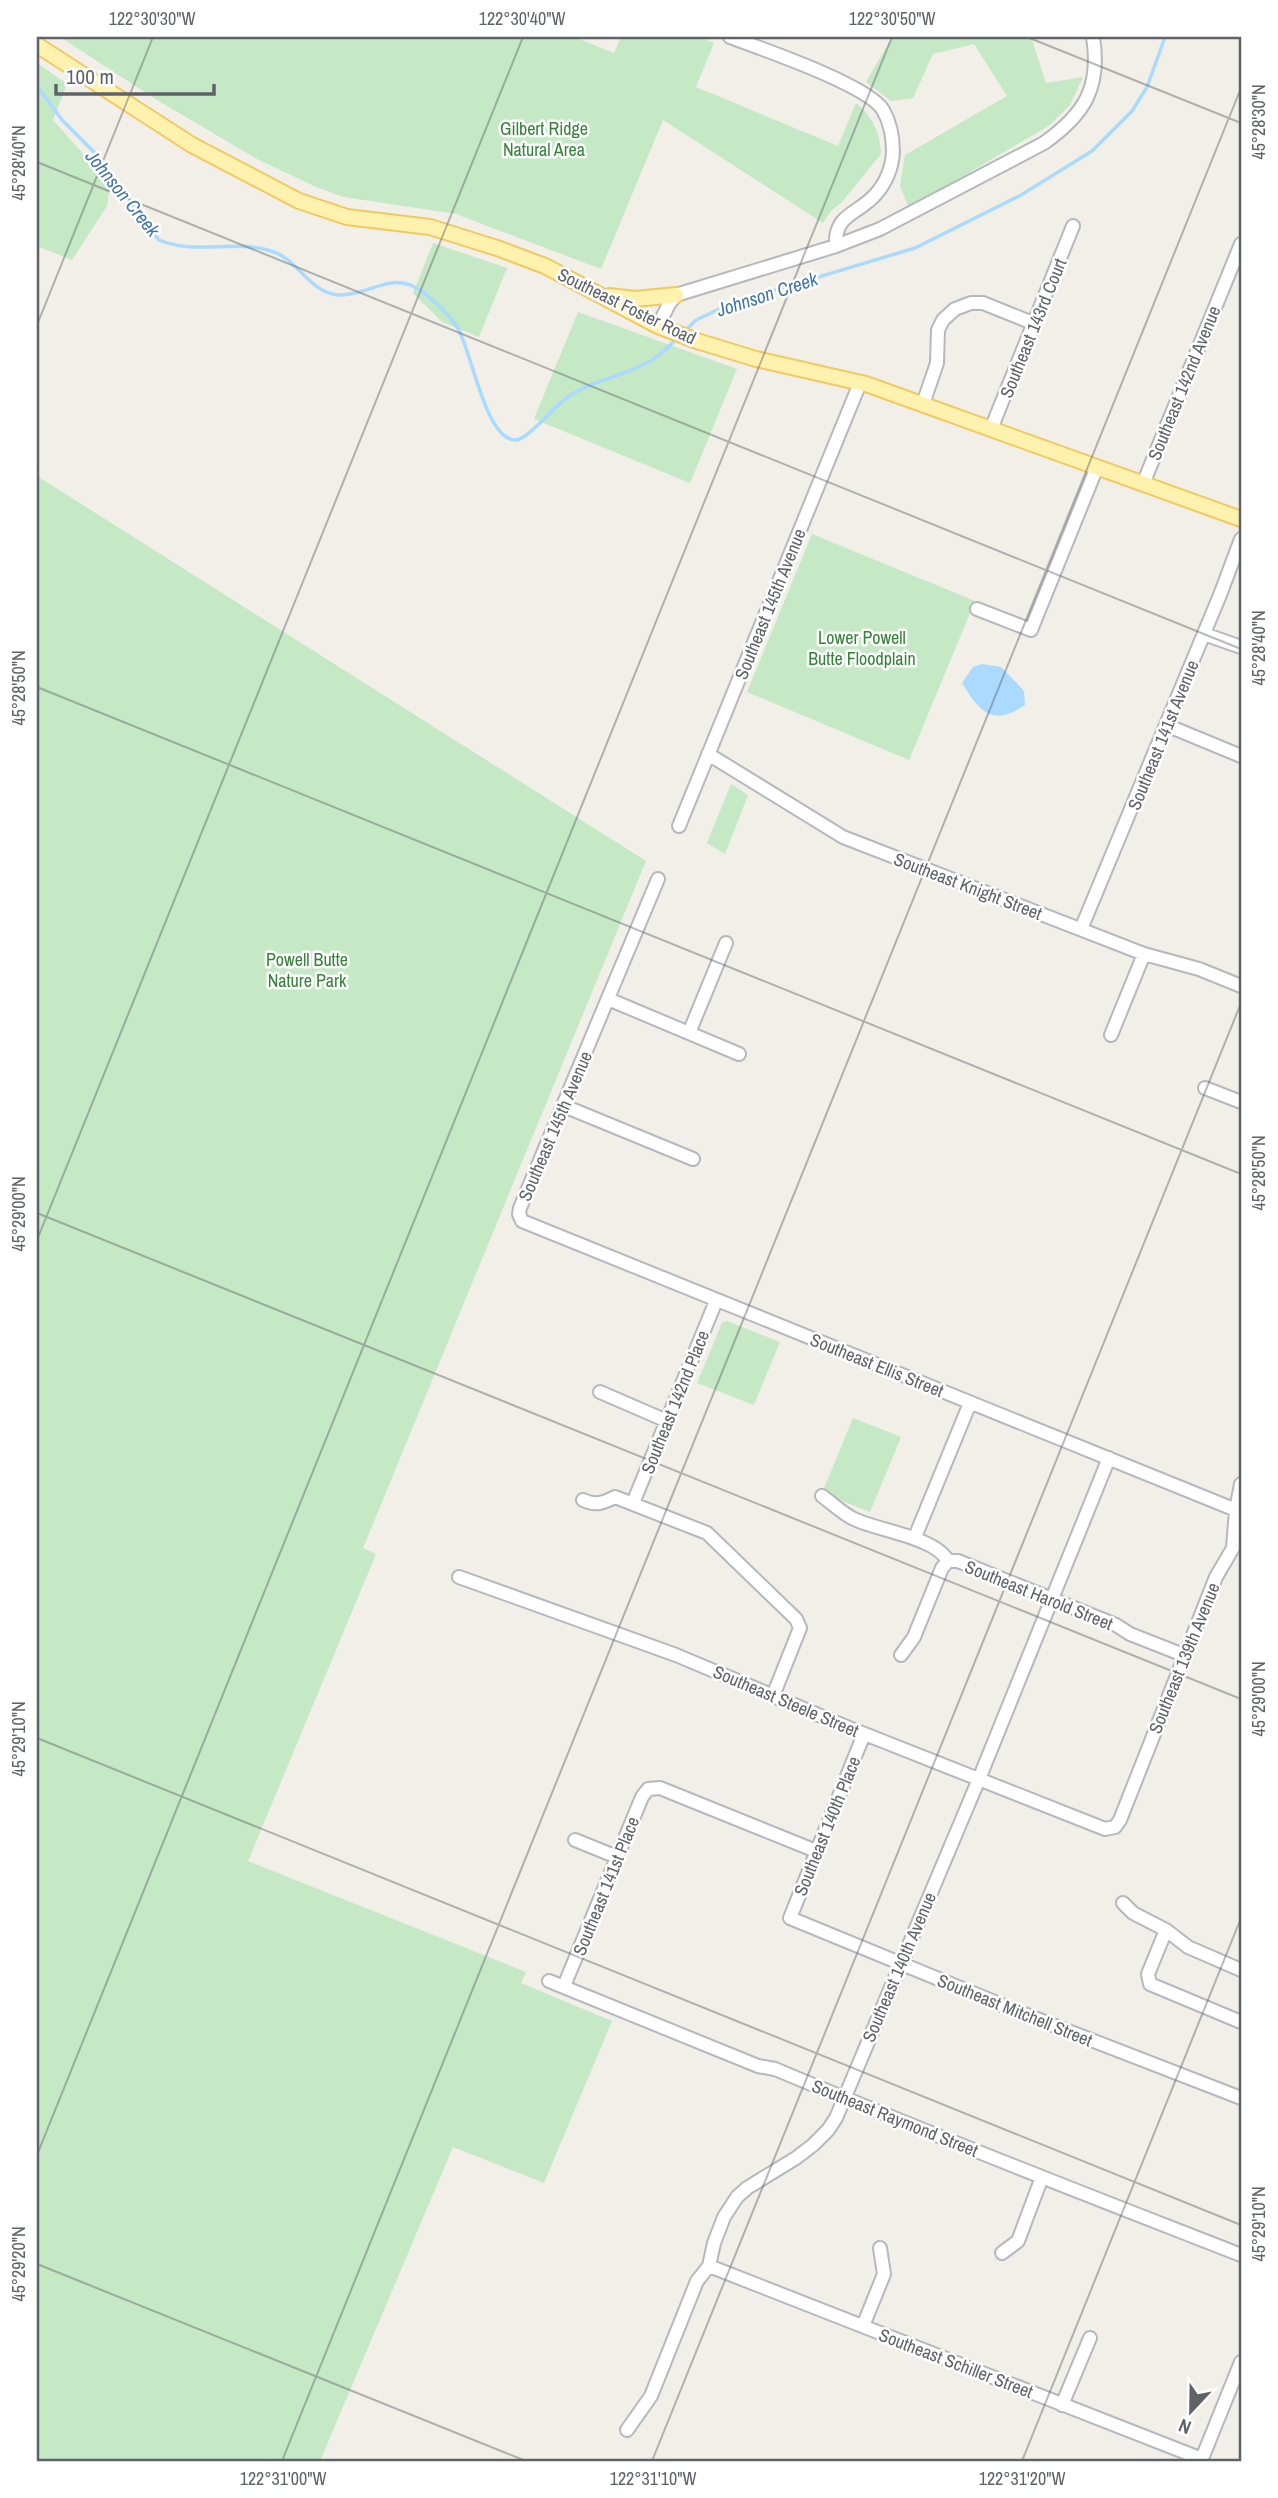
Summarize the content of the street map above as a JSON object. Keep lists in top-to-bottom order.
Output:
{
  "streets": {
    "main road": ["Southeast Foster Road"],
    "street": [
      "Southeast 143rd Court",
      "Southeast 142nd Avenue",
      "Southeast 145th Avenue",
      "Southeast 141st Avenue",
      "Southeast Knight Street",
      "Southeast Ellis Street",
      "Southeast 142nd Place",
      "Southeast Harold Street",
      "Southeast 139th Avenue",
      "Southeast Steele Street",
      "Southeast 140th Place",
      "Southeast 141st Place",
      "Southeast 140th Avenue",
      "Southeast Mitchell Street",
      "Southeast Raymond Street",
      "Southeast Schiller Street"
    ]
  },
  "crossings": [
    ["Southeast Foster Road", "Southeast 143rd Court"],
    ["Southeast Foster Road", "Southeast 142nd Avenue"],
    ["Southeast Foster Road", "Southeast 145th Avenue"],
    ["Southeast 145th Avenue", "Southeast Knight Street"],
    ["Southeast 145th Avenue", "Southeast Ellis Street"],
    ["Southeast 141st Avenue", "Southeast Knight Street"],
    ["Southeast Ellis Street", "Southeast 142nd Place"],
    ["Southeast Ellis Street", "Southeast 139th Avenue"],
    ["Southeast Ellis Street", "Southeast 140th Avenue"],
    ["Southeast Harold Street", "Southeast 139th Avenue"],
    ["Southeast Harold Street", "Southeast 140th Avenue"],
    ["Southeast 139th Avenue", "Southeast Steele Street"],
    ["Southeast Steele Street", "Southeast 140th Place"],
    ["Southeast Steele Street", "Southeast 140th Avenue"],
    ["Southeast 140th Place", "Southeast 141st Place"],
    ["Southeast 140th Place", "Southeast Mitchell Street"],
    ["Southeast 141st Place", "Southeast Raymond Street"],
    ["Southeast 140th Avenue", "Southeast Mitchell Street"],
    ["Southeast 140th Avenue", "Southeast Raymond Street"],
    ["Southeast 140th Avenue", "Southeast Schiller Street"]
  ],
  "water": ["Johnson Creek"],
  "parks": ["Gilbert Ridge Natural Area", "Lower Powell Butte Floodplain", "Powell Butte Nature Park"],
  "scale_bar": "100 m",
  "north": "bottom",
  "coordinates": [
    "122°30'30\"W",
    "122°30'40\"W",
    "122°30'50\"W",
    "45°28'30\"N",
    "45°28'40\"N",
    "45°28'50\"N",
    "45°29'00\"N",
    "45°29'10\"N",
    "45°29'20\"N",
    "122°31'00\"W",
    "122°31'10\"W",
    "122°31'20\"W"
  ]
}
